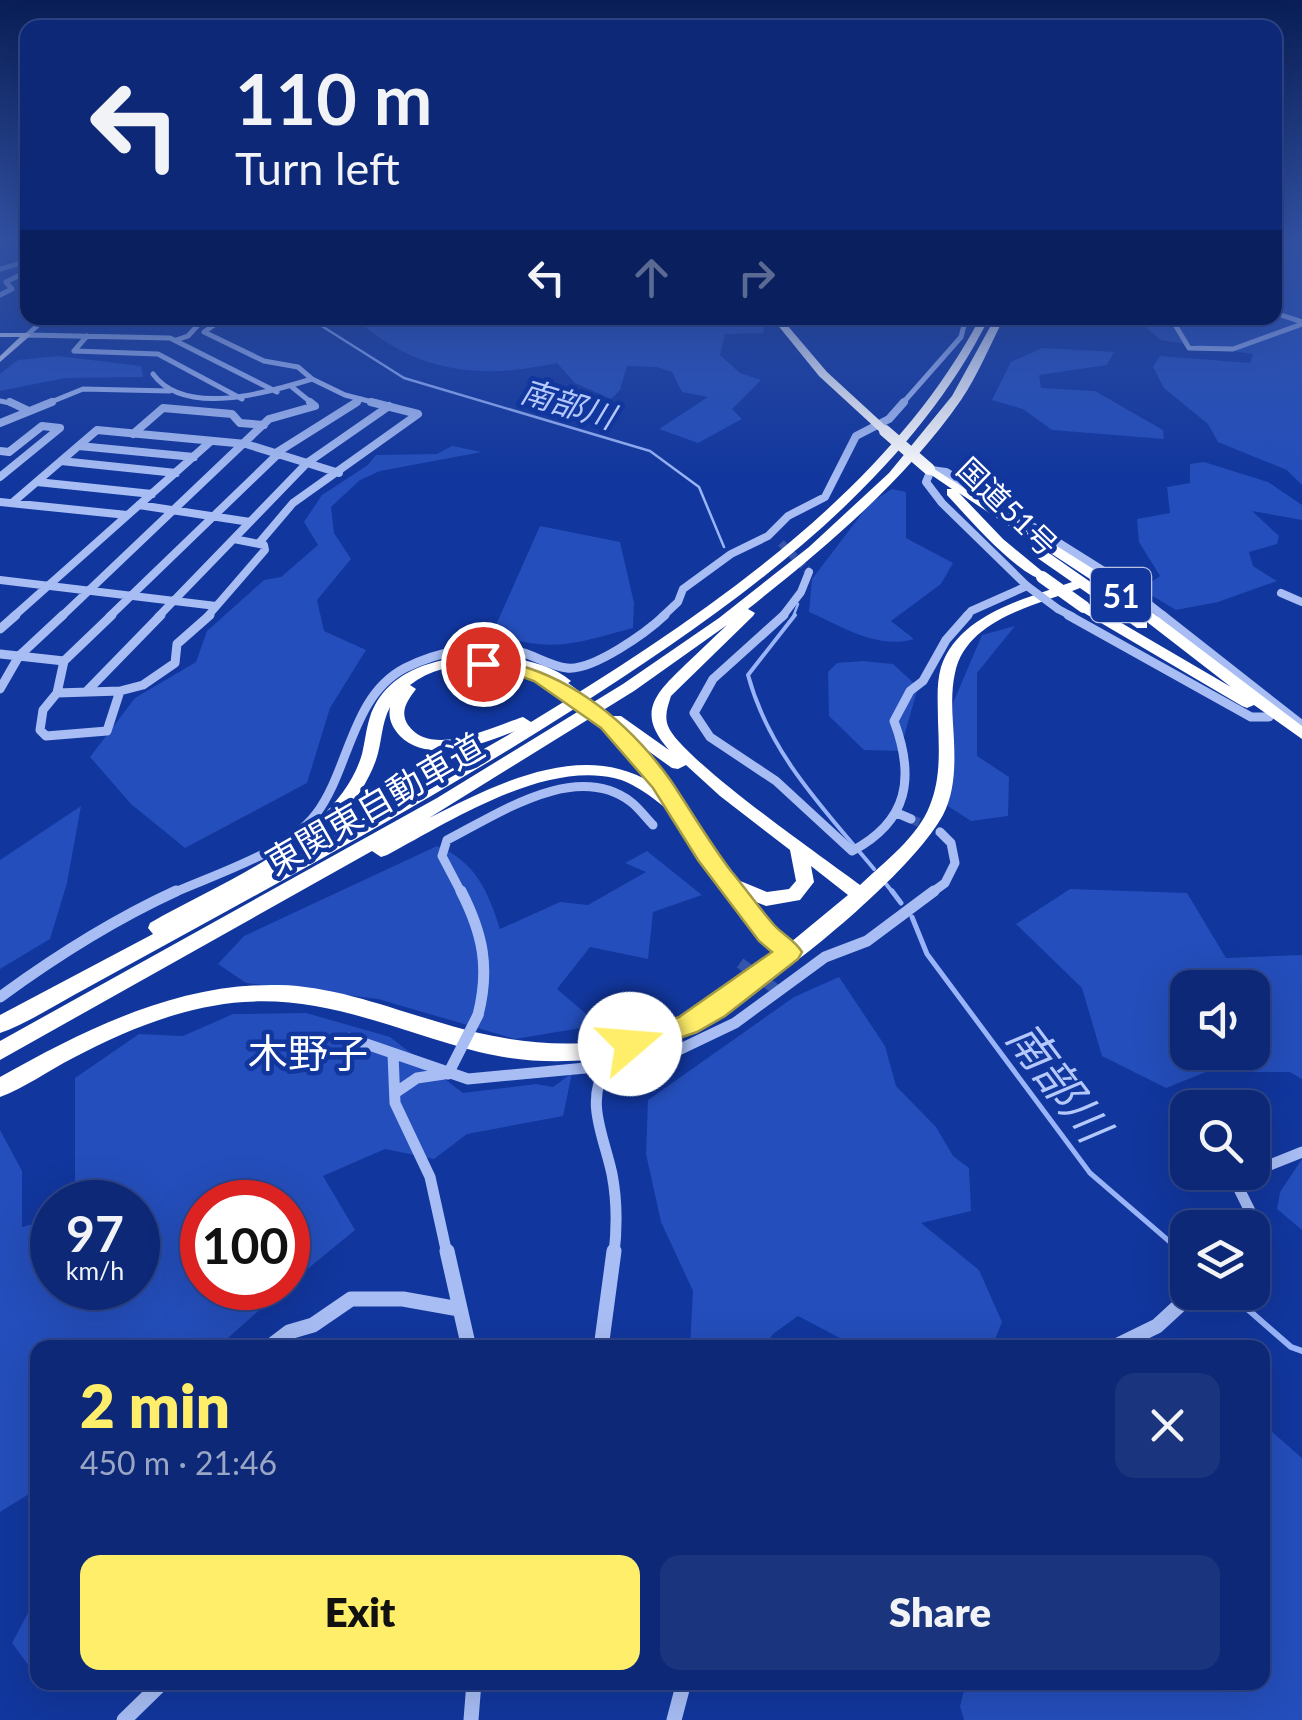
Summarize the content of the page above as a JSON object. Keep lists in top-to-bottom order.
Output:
{
  "streets": {
    "highway": ["国道51号", "51", "東関東自動車道"]
  },
  "districts": ["木野子"],
  "water": ["南部川"],
  "page": {
    "turn": ["110 m", "Turn left"],
    "speed": "97 km/h",
    "limit": "100",
    "heading": ["2 min", "450 m · 21:46"],
    "buttons": ["Exit", "Share"]
  }
}
